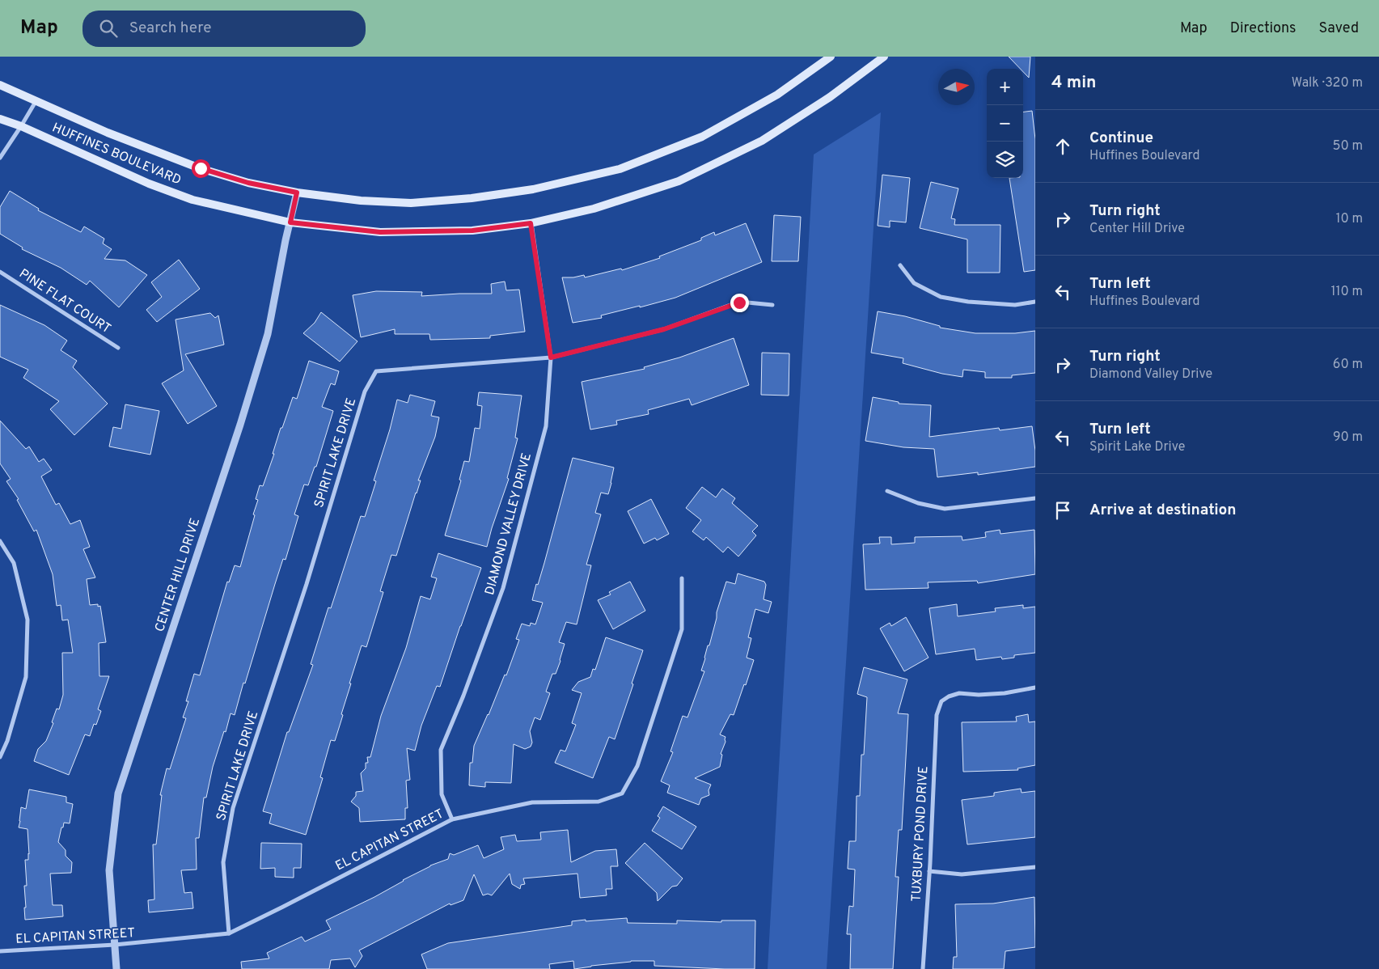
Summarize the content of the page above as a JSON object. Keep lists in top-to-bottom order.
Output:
{
  "streets": {
    "main road": ["HUFFINES BOULEVARD"],
    "street": [
      "PINE FLAT COURT",
      "SPIRIT LAKE DRIVE",
      "DIAMOND VALLEY DRIVE",
      "CENTER HILL DRIVE",
      "TUXBURY POND DRIVE",
      "EL CAPITAN STREET"
    ]
  },
  "crossings": [
    ["HUFFINES BOULEVARD", "DIAMOND VALLEY DRIVE"],
    ["HUFFINES BOULEVARD", "CENTER HILL DRIVE"],
    ["SPIRIT LAKE DRIVE", "DIAMOND VALLEY DRIVE"],
    ["SPIRIT LAKE DRIVE", "EL CAPITAN STREET"],
    ["DIAMOND VALLEY DRIVE", "EL CAPITAN STREET"],
    ["CENTER HILL DRIVE", "EL CAPITAN STREET"]
  ],
  "north": "right",
  "page": {
    "header": "Map",
    "search": "Search here",
    "nav": ["Map", "Directions", "Saved"],
    "heading": ["4 min", "Walk · 320 m"],
    "map_buttons": ["+", "−"],
    "list": [
      ["Continue", "Huffines Boulevard", "50 m"],
      ["Turn right", "Center Hill Drive", "10 m"],
      ["Turn left", "Huffines Boulevard", "110 m"],
      ["Turn right", "Diamond Valley Drive", "60 m"],
      ["Turn left", "Spirit Lake Drive", "90 m"],
      "Arrive at destination"
    ]
  }
}
